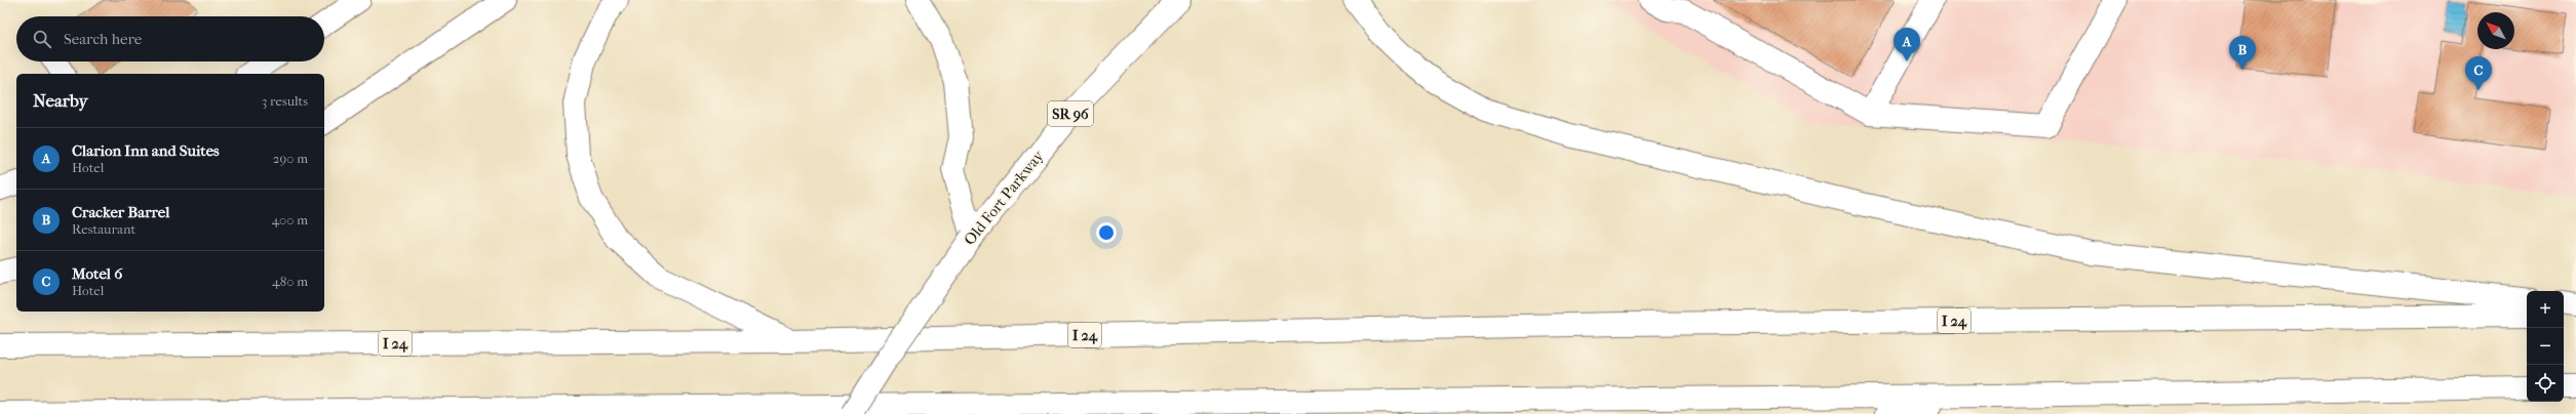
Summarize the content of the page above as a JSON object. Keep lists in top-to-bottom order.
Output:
{
  "streets": {
    "main road": ["SR 96", "Old Fort Parkway", "I 24"]
  },
  "north": "top left",
  "page": {
    "search": "Search here",
    "pins": ["A", "B", "C"],
    "heading": ["Nearby", "3 results"],
    "list": [
      {
        "mark": "A",
        "name": "Clarion Inn and Suites",
        "note": "Hotel",
        "value": "290 m"
      },
      {
        "mark": "B",
        "name": "Cracker Barrel",
        "note": "Restaurant",
        "value": "400 m"
      },
      {
        "mark": "C",
        "name": "Motel 6",
        "note": "Hotel",
        "value": "480 m"
      }
    ],
    "map_buttons": ["+", "−"]
  }
}
